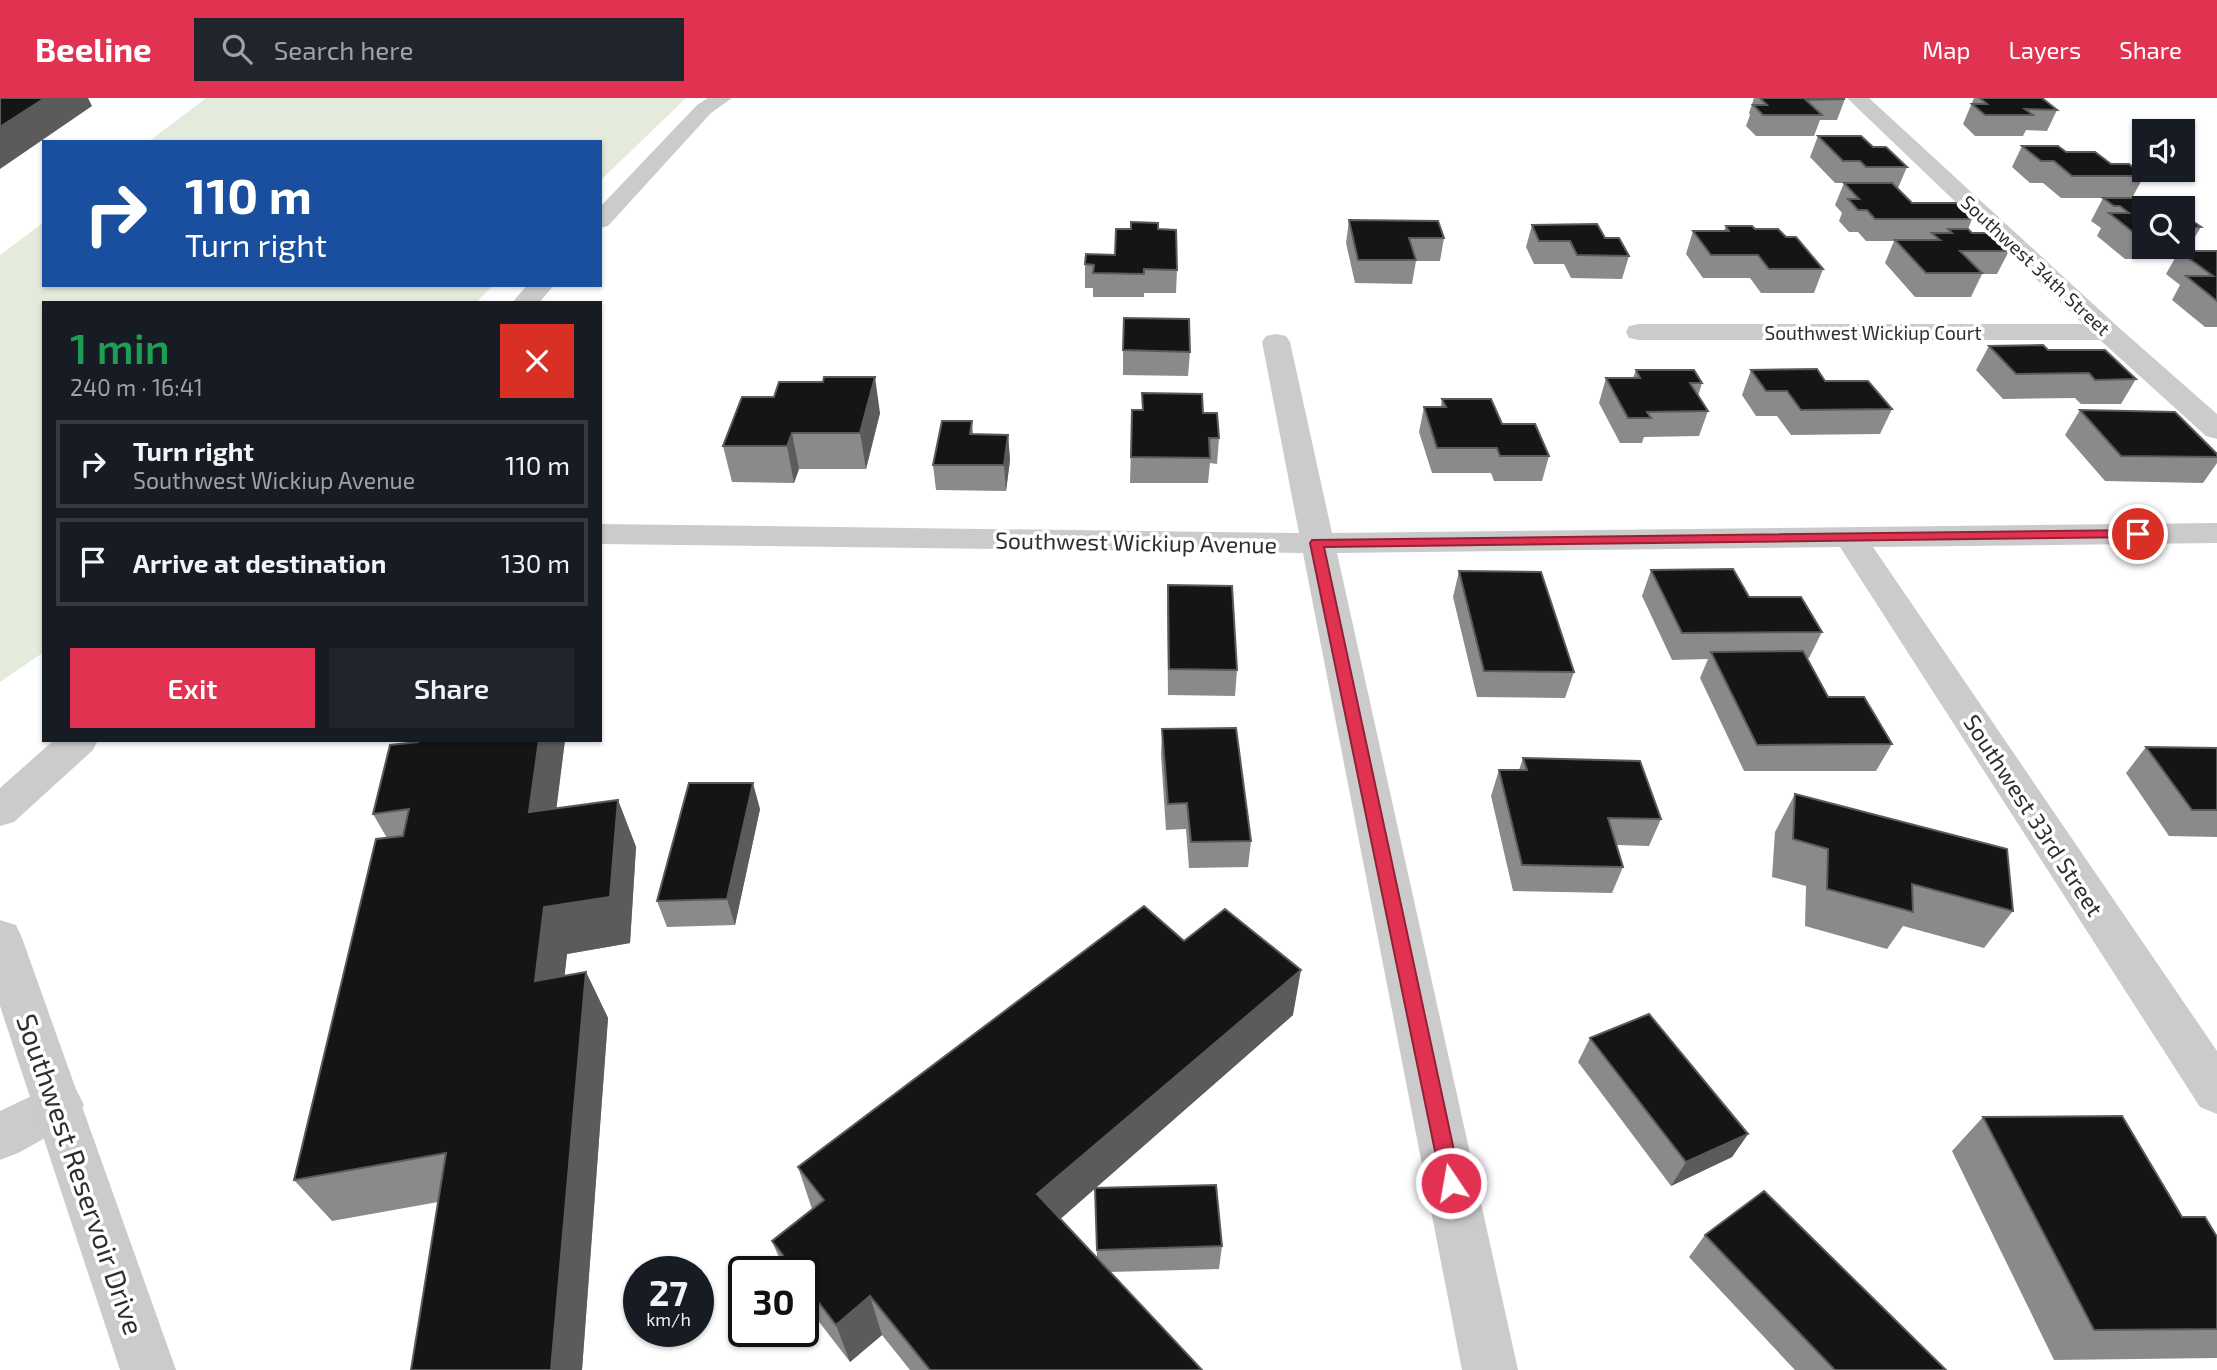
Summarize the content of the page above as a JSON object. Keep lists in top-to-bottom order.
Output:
{
  "streets": {
    "street": [
      "Southwest 34th Street",
      "Southwest Wickiup Court",
      "Southwest Wickiup Avenue",
      "Southwest 33rd Street",
      "Southwest Reservoir Drive"
    ]
  },
  "crossings": [
    ["Southwest 34th Street", "Southwest Wickiup Court"],
    ["Southwest Wickiup Avenue", "Southwest 33rd Street"]
  ],
  "page": {
    "header": "Beeline",
    "search": "Search here",
    "nav": ["Map", "Layers", "Share"],
    "turn": ["110 m", "Turn right"],
    "heading": ["1 min", "240 m · 16:41"],
    "list": [
      {
        "name": "Turn right",
        "note": "Southwest Wickiup Avenue",
        "value": "110 m"
      },
      {
        "name": "Arrive at destination",
        "value": "130 m"
      }
    ],
    "buttons": ["Exit", "Share"],
    "speed": "27 km/h",
    "limit": "30"
  }
}
